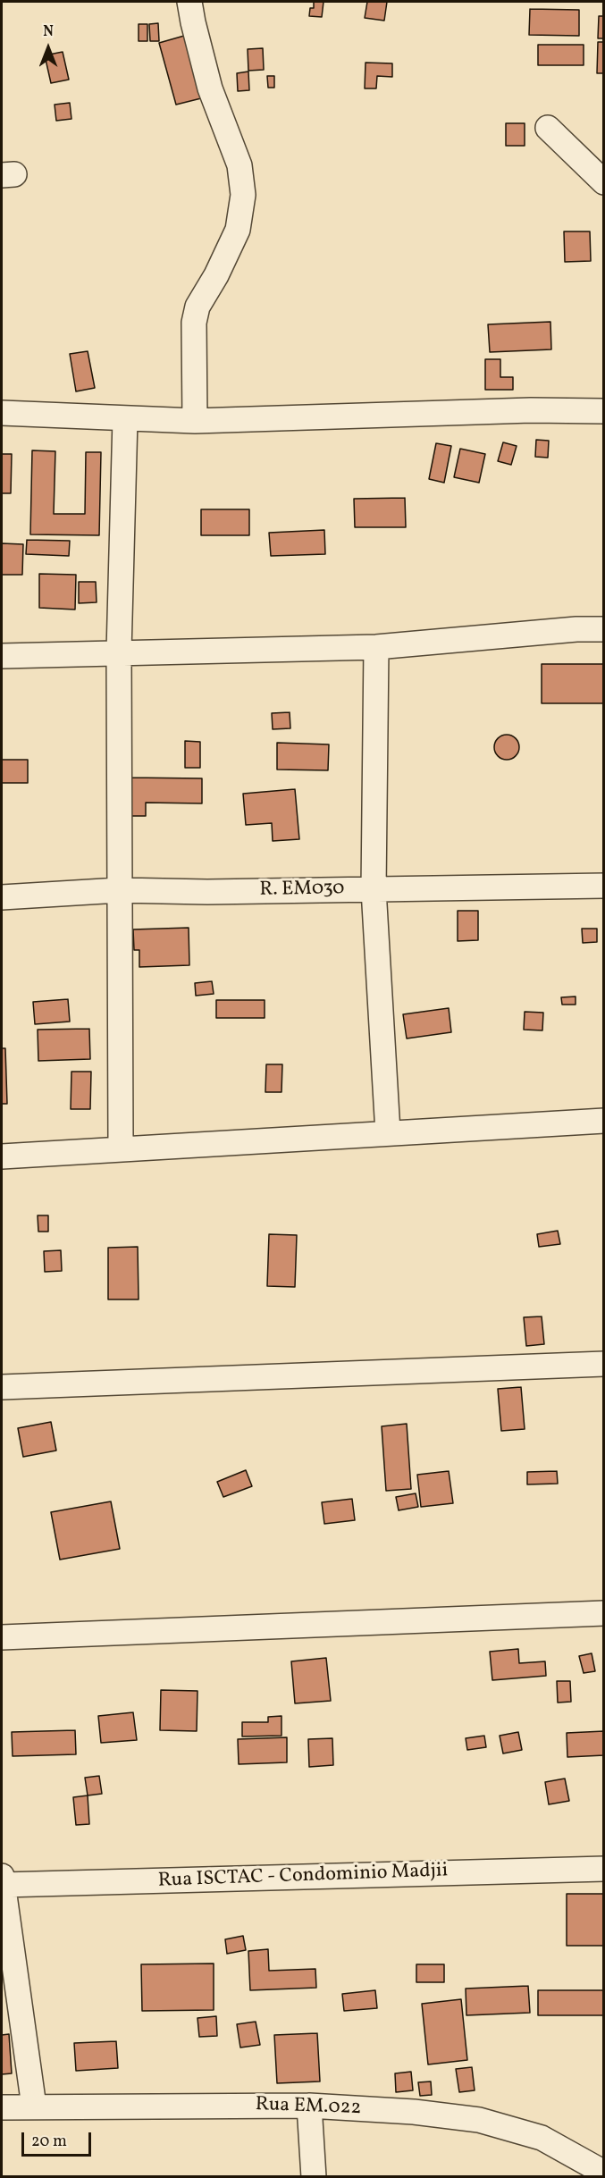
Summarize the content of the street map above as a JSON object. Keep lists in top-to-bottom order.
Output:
{
  "streets": {
    "street": ["R. EM030", "Rua ISCTAC - Condominio Madjii", "Rua EM.022"]
  },
  "scale_bar": "20 m",
  "north": "top"
}
